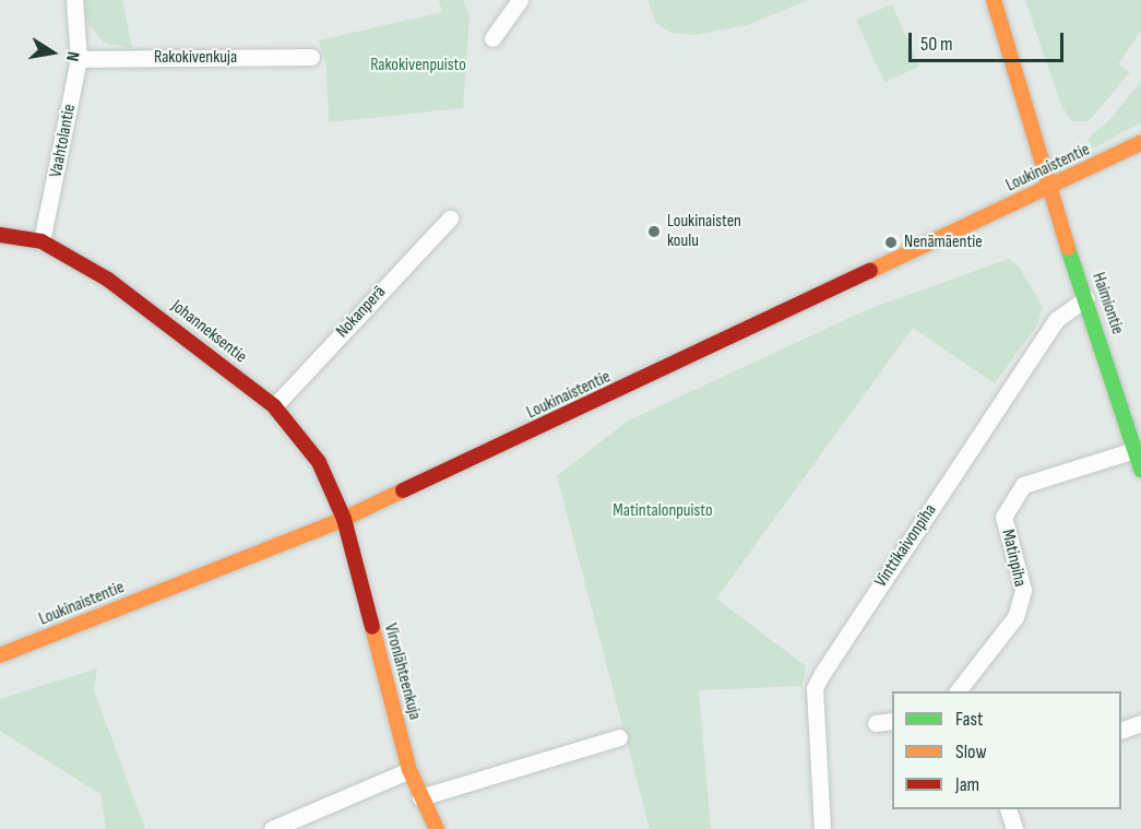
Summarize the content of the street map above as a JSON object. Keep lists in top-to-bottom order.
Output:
{
  "streets": {
    "street": [
      "Rakokivenkuja",
      "Vaahtolantie",
      "Loukinaistentie",
      "Haimiontie",
      "Nokanperä",
      "Johanneksentie",
      "Vinttikaivonpiha",
      "Matinpiha",
      "Vironlähteenkuja"
    ]
  },
  "crossings": [
    ["Rakokivenkuja", "Vaahtolantie"],
    ["Vaahtolantie", "Johanneksentie"],
    ["Loukinaistentie", "Haimiontie"],
    ["Loukinaistentie", "Johanneksentie"],
    ["Loukinaistentie", "Vironlähteenkuja"],
    ["Haimiontie", "Vinttikaivonpiha"],
    ["Haimiontie", "Matinpiha"],
    ["Nokanperä", "Johanneksentie"],
    ["Johanneksentie", "Vironlähteenkuja"]
  ],
  "parks": ["Rakokivenpuisto", "Matintalonpuisto"],
  "places": ["Loukinaisten koulu", "Nenämäentie"],
  "legend": ["Fast", "Slow", "Jam"],
  "scale_bar": "50 m",
  "north": "right"
}
